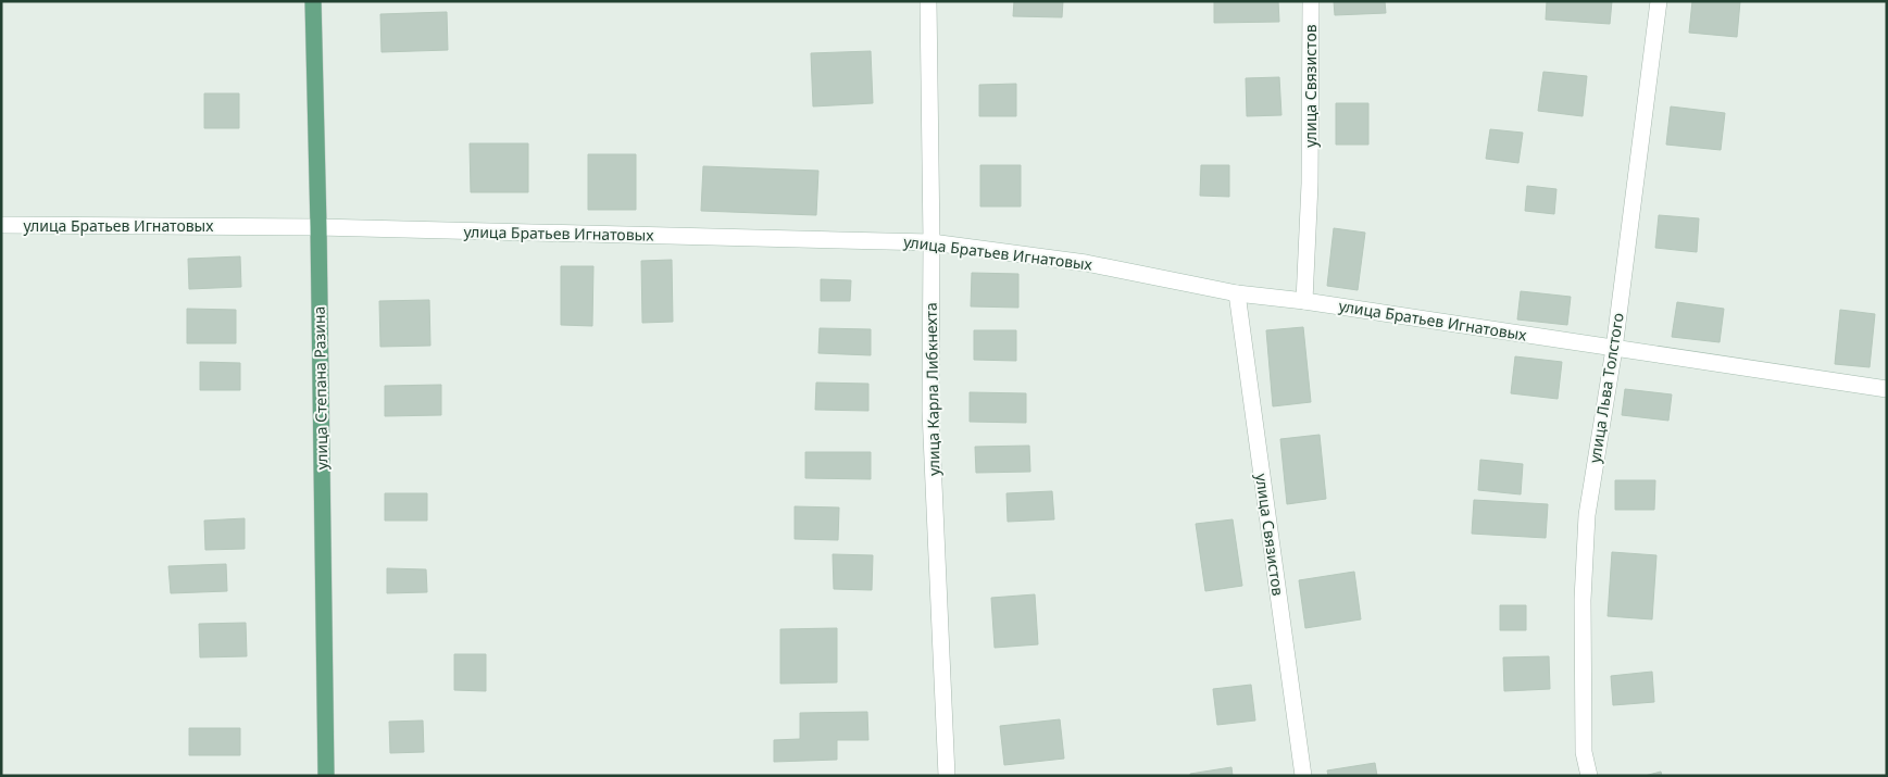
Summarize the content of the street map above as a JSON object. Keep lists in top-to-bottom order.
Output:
{
  "streets": {
    "main road": ["улица Степана Разина"],
    "street": [
      "улица Связистов",
      "улица Братьев Игнатовых",
      "улица Льва Толстого",
      "улица Карла Либкнехта"
    ]
  },
  "crossings": [
    ["улица Связистов", "улица Братьев Игнатовых"],
    ["улица Братьев Игнатовых", "улица Степана Разина"],
    ["улица Братьев Игнатовых", "улица Льва Толстого"],
    ["улица Братьев Игнатовых", "улица Карла Либкнехта"]
  ]
}
